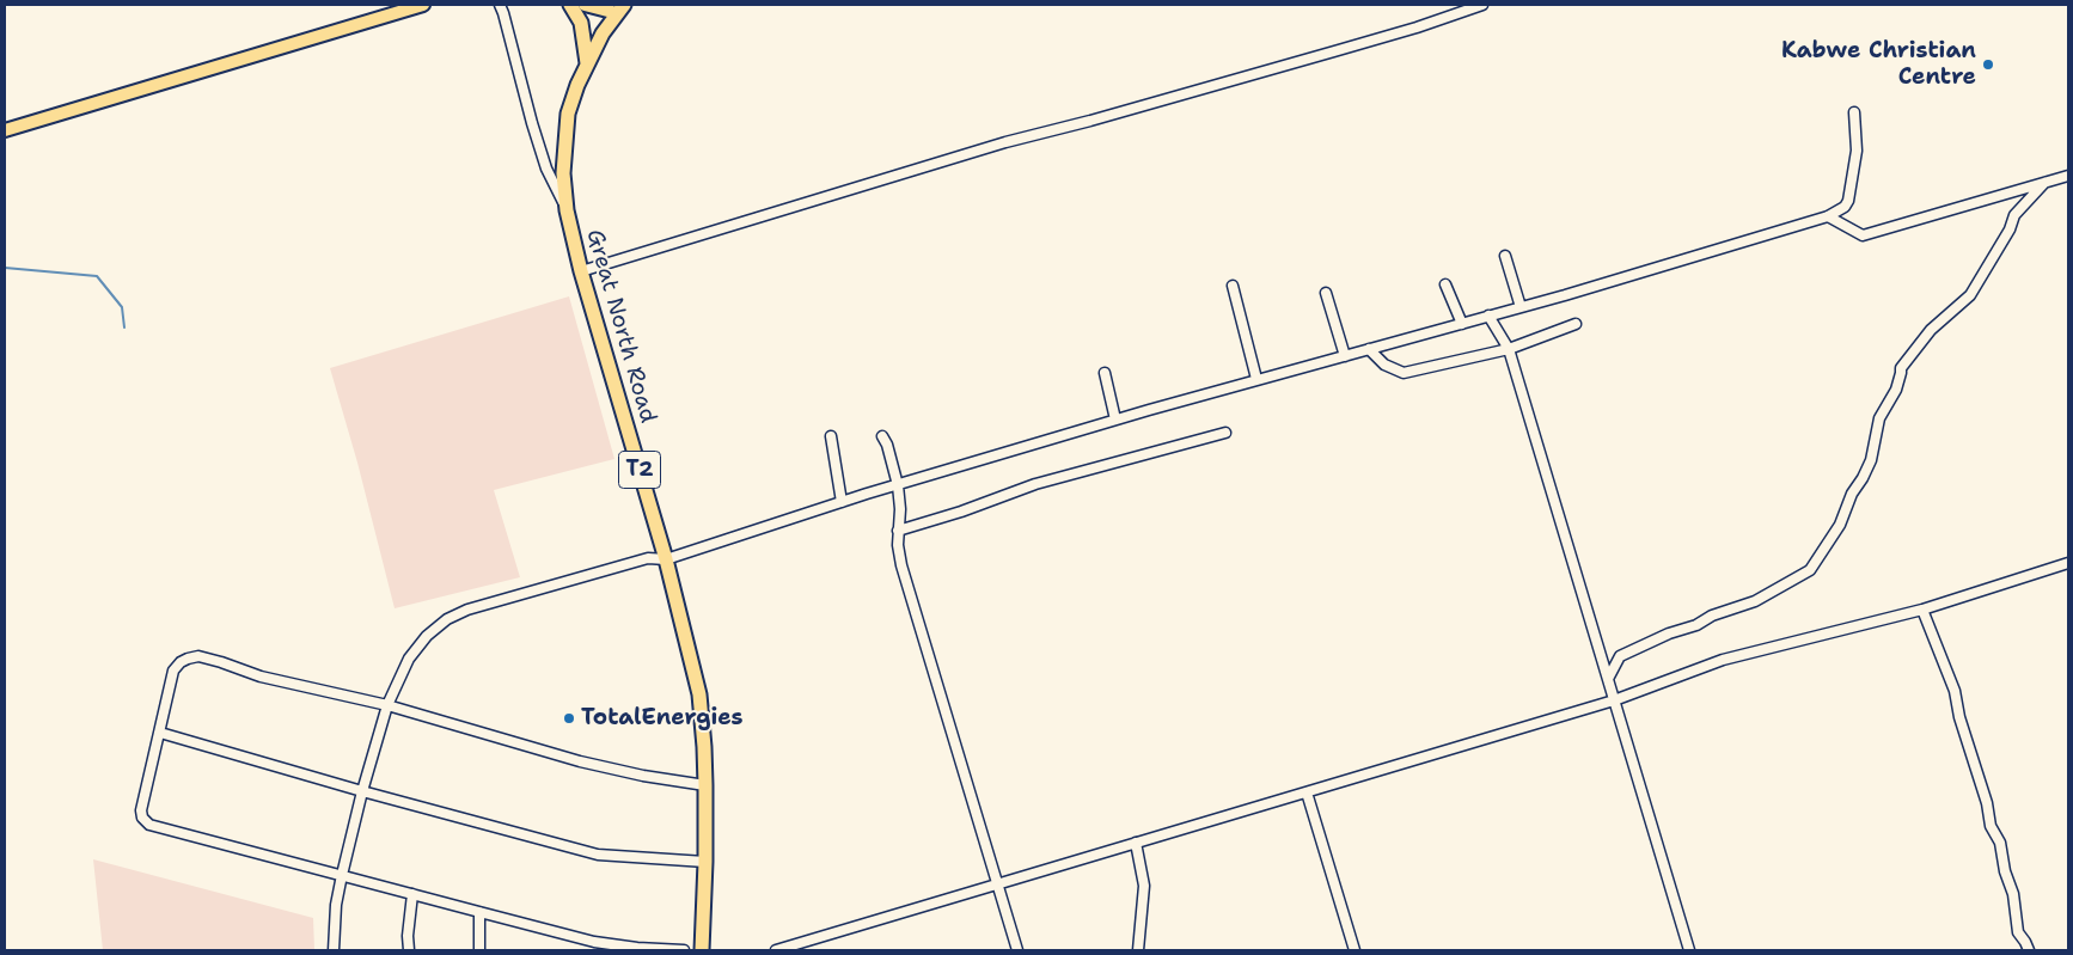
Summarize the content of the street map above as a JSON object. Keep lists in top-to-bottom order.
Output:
{
  "streets": {
    "highway": ["Great North Road", "T2"]
  },
  "places": ["Kabwe Christian Centre", "TotalEnergies"]
}
